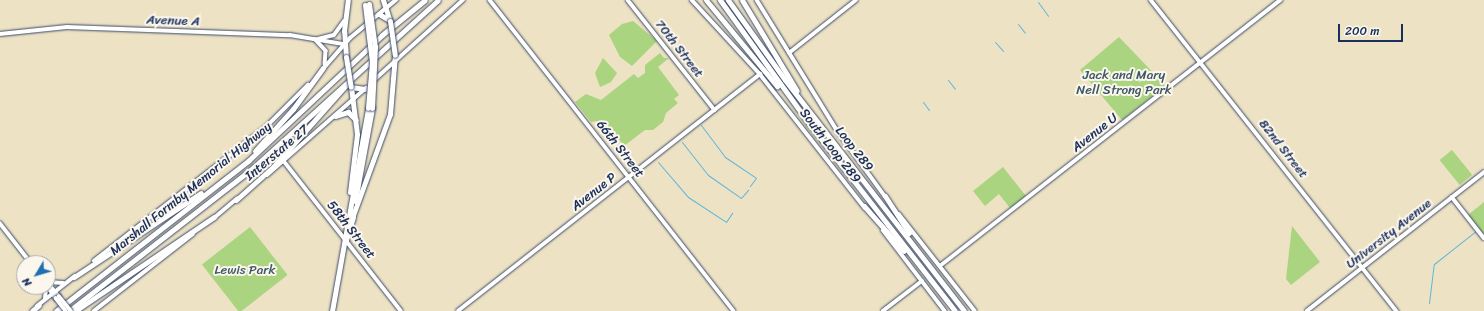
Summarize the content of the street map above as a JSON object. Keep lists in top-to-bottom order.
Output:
{
  "streets": {
    "highway": ["Loop 289", "Marshall Formby Memorial Highway"],
    "main road": [
      "Avenue A",
      "70th Street",
      "Avenue U",
      "South Loop 289",
      "66th Street",
      "82nd Street",
      "Interstate 27",
      "Avenue P",
      "58th Street",
      "University Avenue"
    ]
  },
  "crossings": [
    ["Avenue A", "Interstate 27"],
    ["70th Street", "Avenue P"],
    ["Avenue U", "South Loop 289"],
    ["Avenue U", "82nd Street"],
    ["South Loop 289", "Avenue P"],
    ["66th Street", "Avenue P"],
    ["82nd Street", "University Avenue"],
    ["Interstate 27", "58th Street"]
  ],
  "parks": ["Jack and Mary Nell Strong Park", "Lewis Park"],
  "scale_bar": "200 m",
  "north": "bottom left"
}
